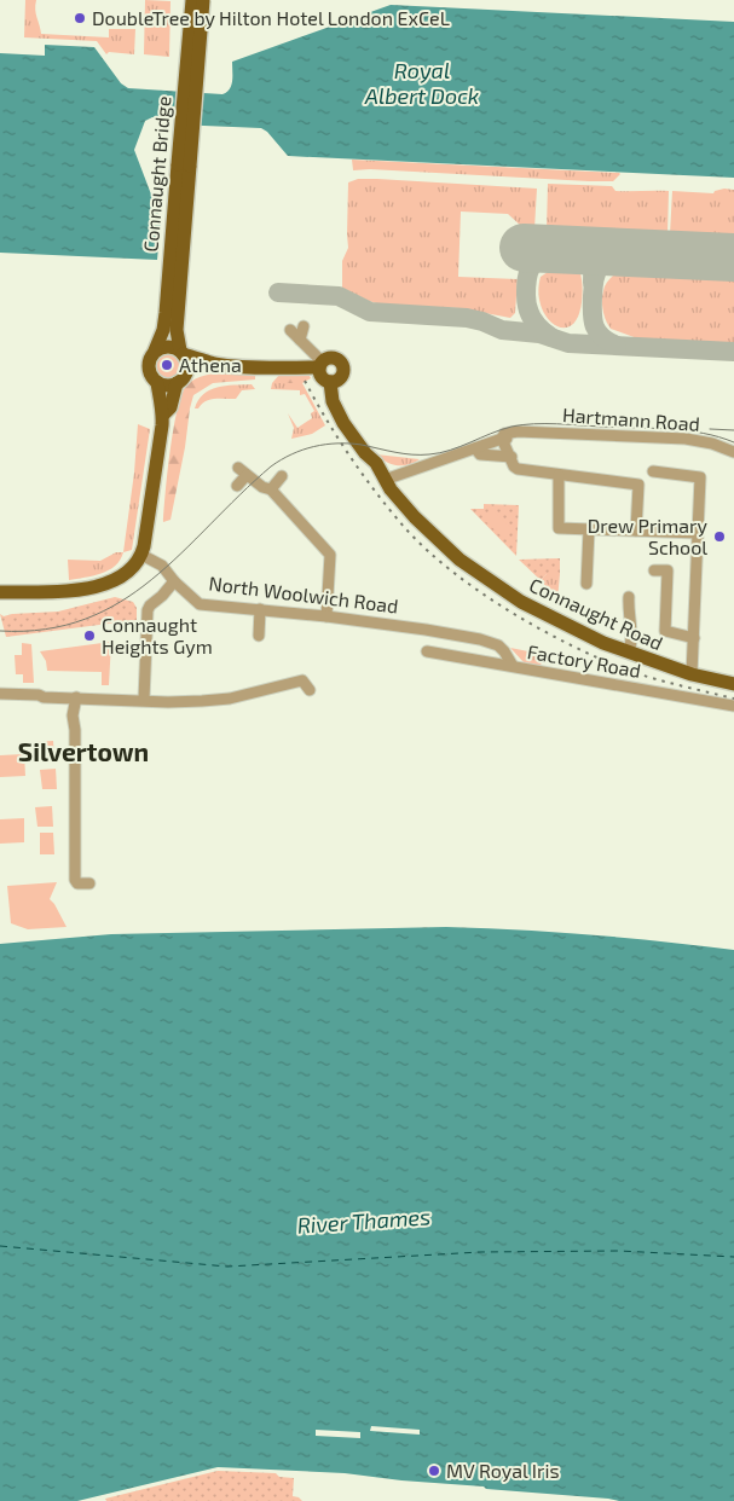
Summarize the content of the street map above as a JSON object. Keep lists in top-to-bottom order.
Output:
{
  "streets": {
    "main road": ["Connaught Bridge", "Connaught Road"],
    "street": ["Hartmann Road", "North Woolwich Road", "Factory Road"]
  },
  "crossings": [
    ["Connaught Bridge", "Connaught Road"],
    ["Hartmann Road", "Connaught Road"],
    ["North Woolwich Road", "Factory Road"]
  ],
  "districts": ["Silvertown"],
  "water": ["Royal Albert Dock", "River Thames"],
  "places": [
    "DoubleTree by Hilton Hotel London ExCeL",
    "Athena",
    "Drew Primary School",
    "Connaught Heights Gym",
    "MV Royal Iris"
  ]
}
